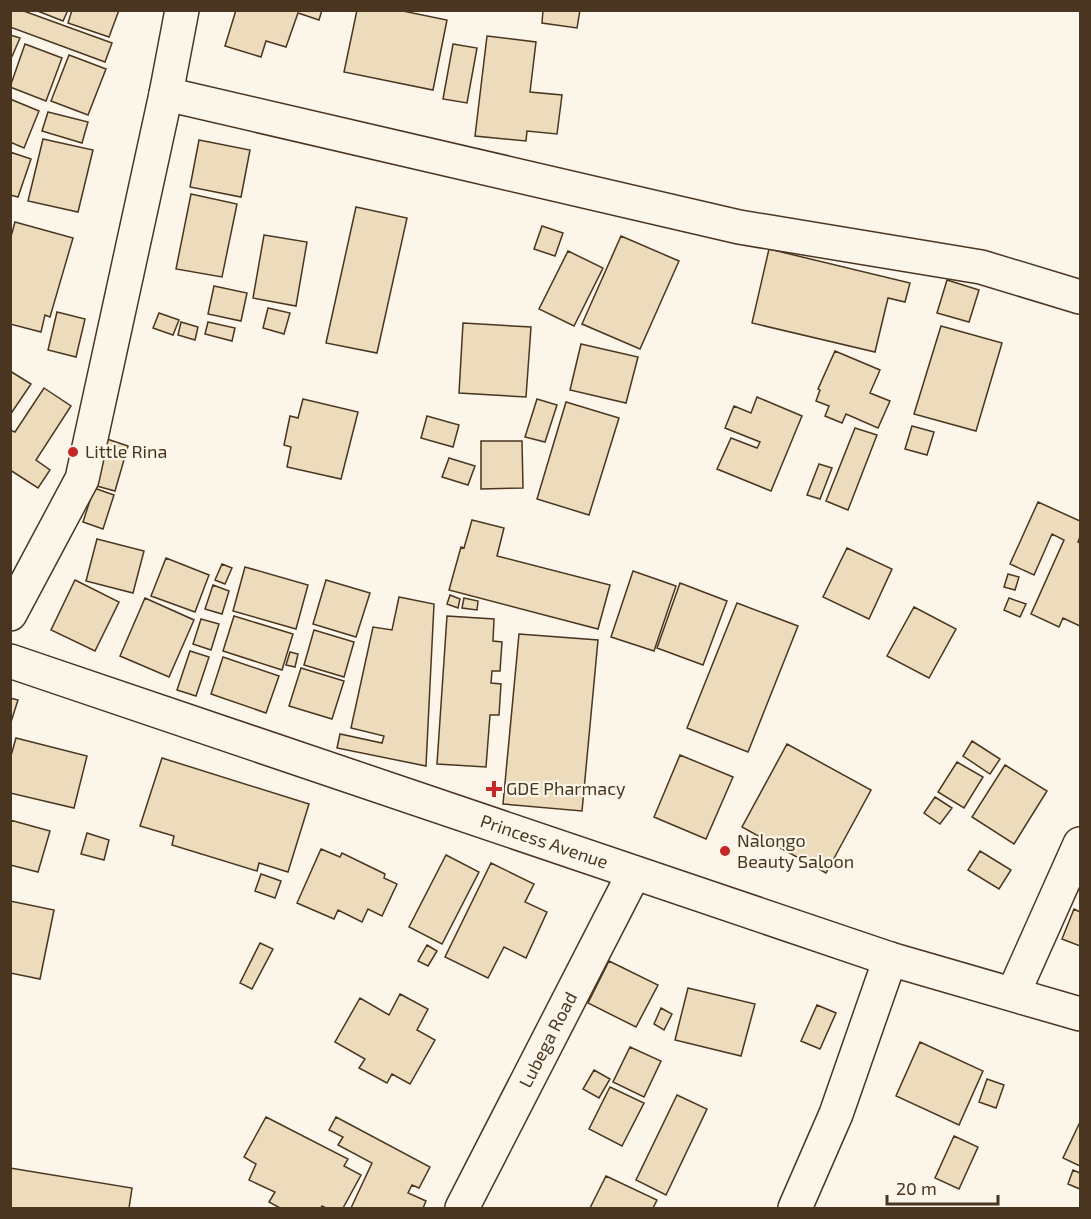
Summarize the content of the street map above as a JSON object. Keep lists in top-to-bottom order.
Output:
{
  "streets": {
    "street": ["Princess Avenue", "Lubega Road"]
  },
  "crossings": [
    ["Princess Avenue", "Lubega Road"]
  ],
  "places": {
    "other": ["Little Rina", "Nalongo Beauty Saloon"],
    "health": ["GDE Pharmacy"]
  },
  "scale_bar": "20 m"
}
